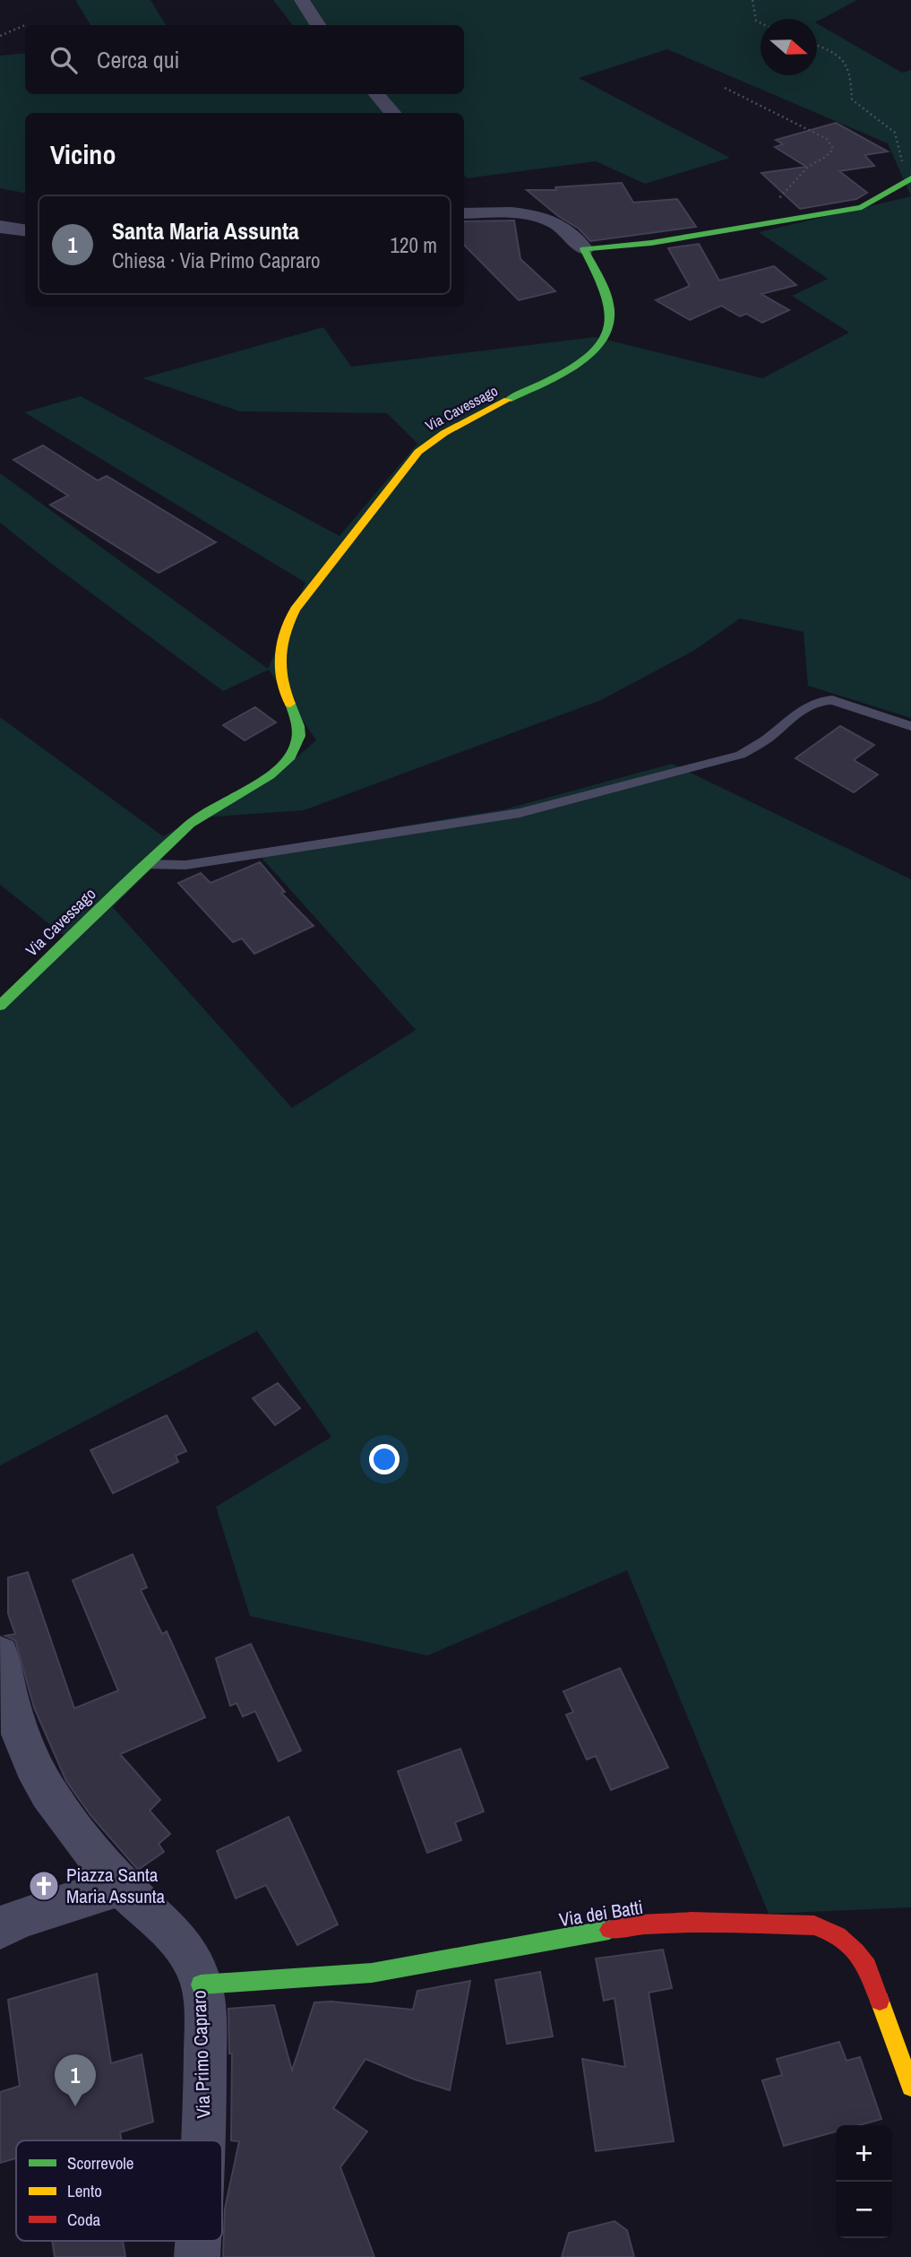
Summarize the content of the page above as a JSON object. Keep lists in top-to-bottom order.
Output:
{
  "streets": {
    "street": ["Via Cavessago", "Via dei Batti", "Via Primo Capraro"]
  },
  "crossings": [
    ["Via dei Batti", "Via Primo Capraro"]
  ],
  "places": {
    "church": ["Piazza Santa Maria Assunta"]
  },
  "legend": ["Scorrevole", "Lento", "Coda"],
  "north": "right",
  "page": {
    "search": "Cerca qui",
    "heading": "Vicino",
    "list": [
      {
        "mark": "1",
        "name": "Santa Maria Assunta",
        "note": "Chiesa · Via Primo Capraro",
        "value": "120 m"
      }
    ],
    "pins": "1",
    "map_buttons": ["+", "−"]
  }
}
